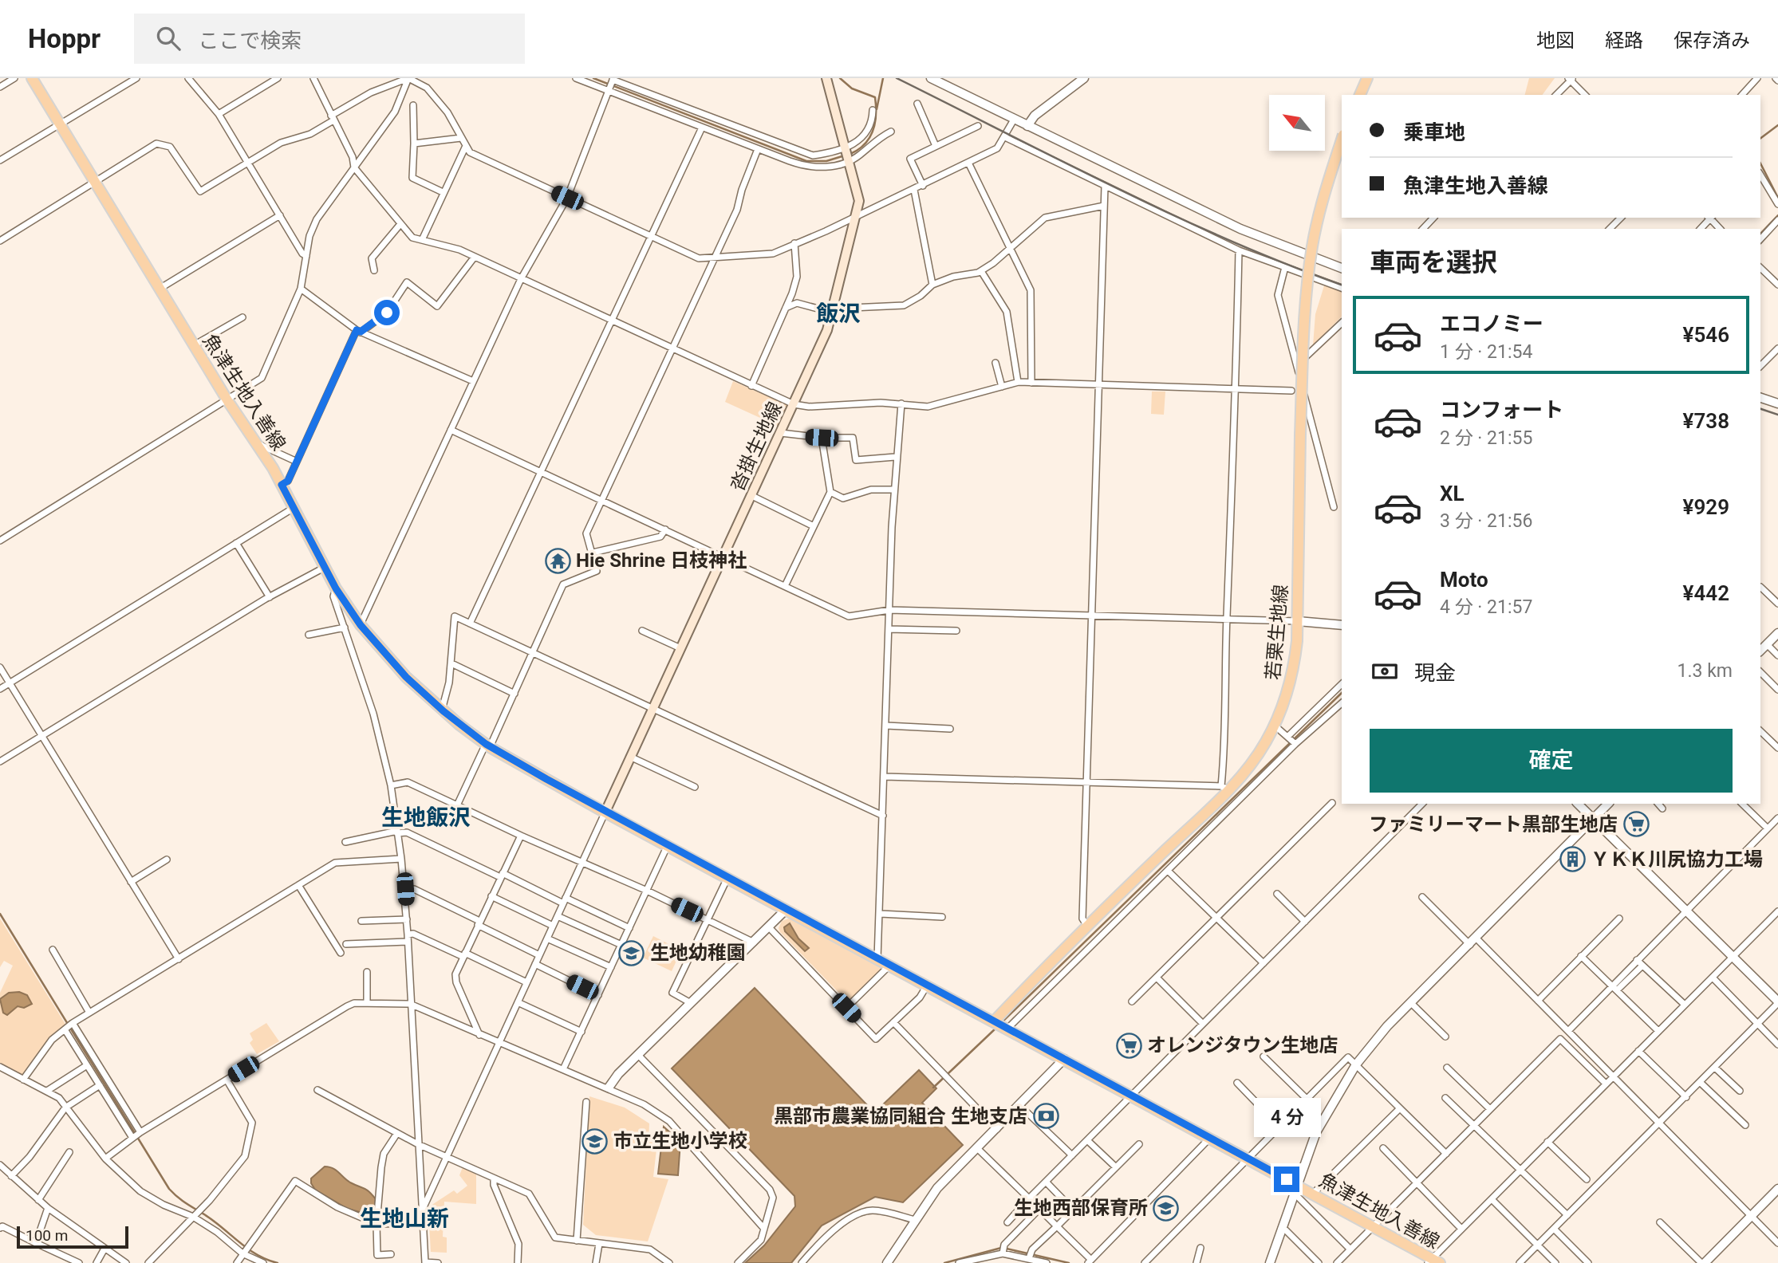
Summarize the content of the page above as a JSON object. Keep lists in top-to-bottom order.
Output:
{
  "streets": {
    "main road": ["魚津生地入善線", "沓掛生地線", "若栗生地線"]
  },
  "crossings": [
    ["魚津生地入善線", "沓掛生地線"],
    ["魚津生地入善線", "若栗生地線"]
  ],
  "districts": ["飯沢", "生地飯沢", "生地山新"],
  "places": {
    "temple": ["Hie Shrine 日枝神社"],
    "supermarket": ["ファミリーマート黒部生地店", "オレンジタウン生地店"],
    "building": ["ＹＫＫ川尻協力工場"],
    "school or university": ["生地幼稚園", "市立生地小学校", "生地西部保育所"],
    "bank": ["黒部市農業協同組合 生地支店"]
  },
  "scale_bar": "100 m",
  "north": "top left",
  "page": {
    "header": "Hoppr",
    "search": "ここで検索",
    "nav": ["地図", "経路", "保存済み"],
    "banner": ["乗車地", "魚津生地入善線"],
    "heading": "車両を選択",
    "list": [
      {
        "name": "エコノミー",
        "note": "1 分 · 21:54",
        "value": "¥546"
      },
      {
        "name": "コンフォート",
        "note": "2 分 · 21:55",
        "value": "¥738"
      },
      {
        "name": "XL",
        "note": "3 分 · 21:56",
        "value": "¥929"
      },
      {
        "name": "Moto",
        "note": "4 分 · 21:57",
        "value": "¥442"
      }
    ],
    "pay": ["現金", "1.3 km"],
    "buttons": "確定",
    "bubble": "4 分",
    "scale": "100 m"
  }
}
